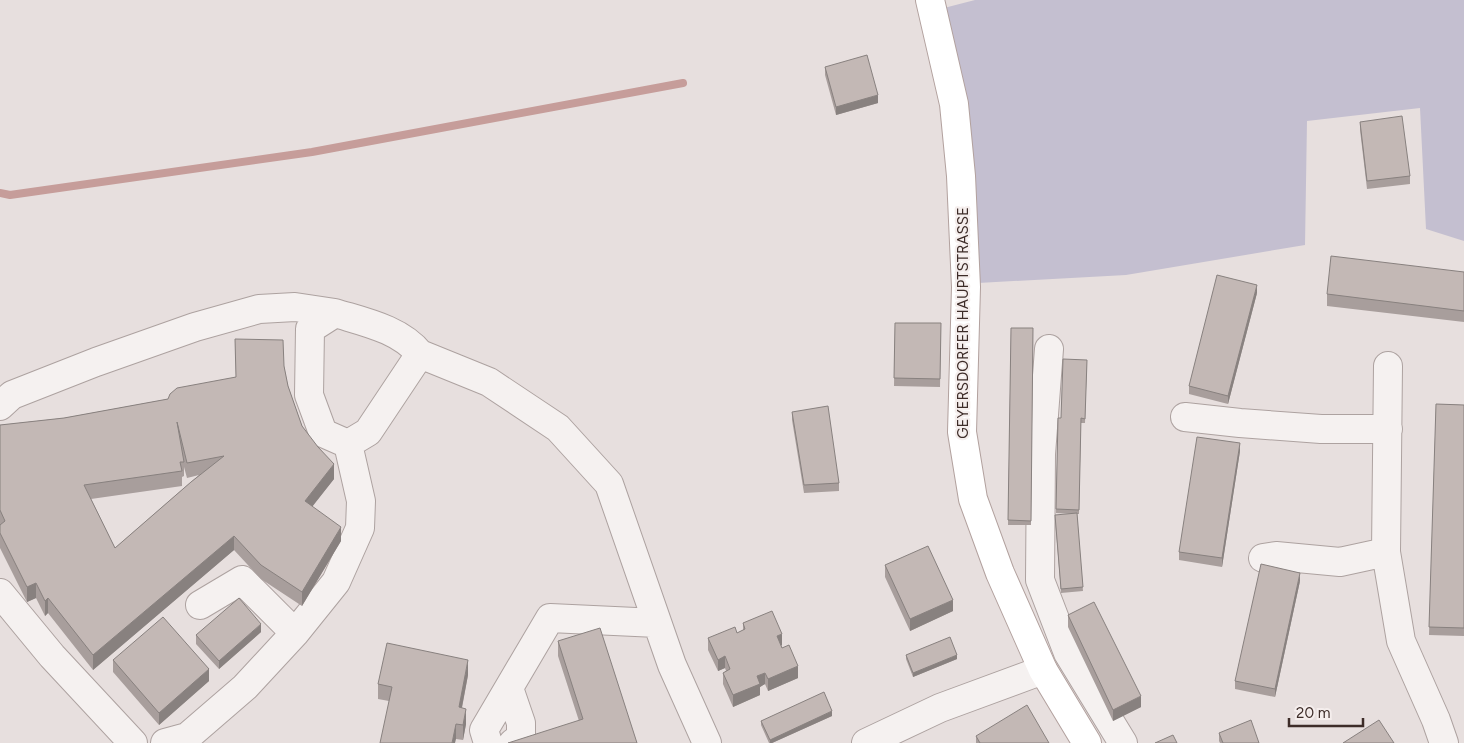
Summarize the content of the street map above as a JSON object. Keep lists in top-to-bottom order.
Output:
{
  "streets": {
    "main road": ["GEYERSDORFER HAUPTSTRASSE"]
  },
  "scale_bar": "20 m"
}
